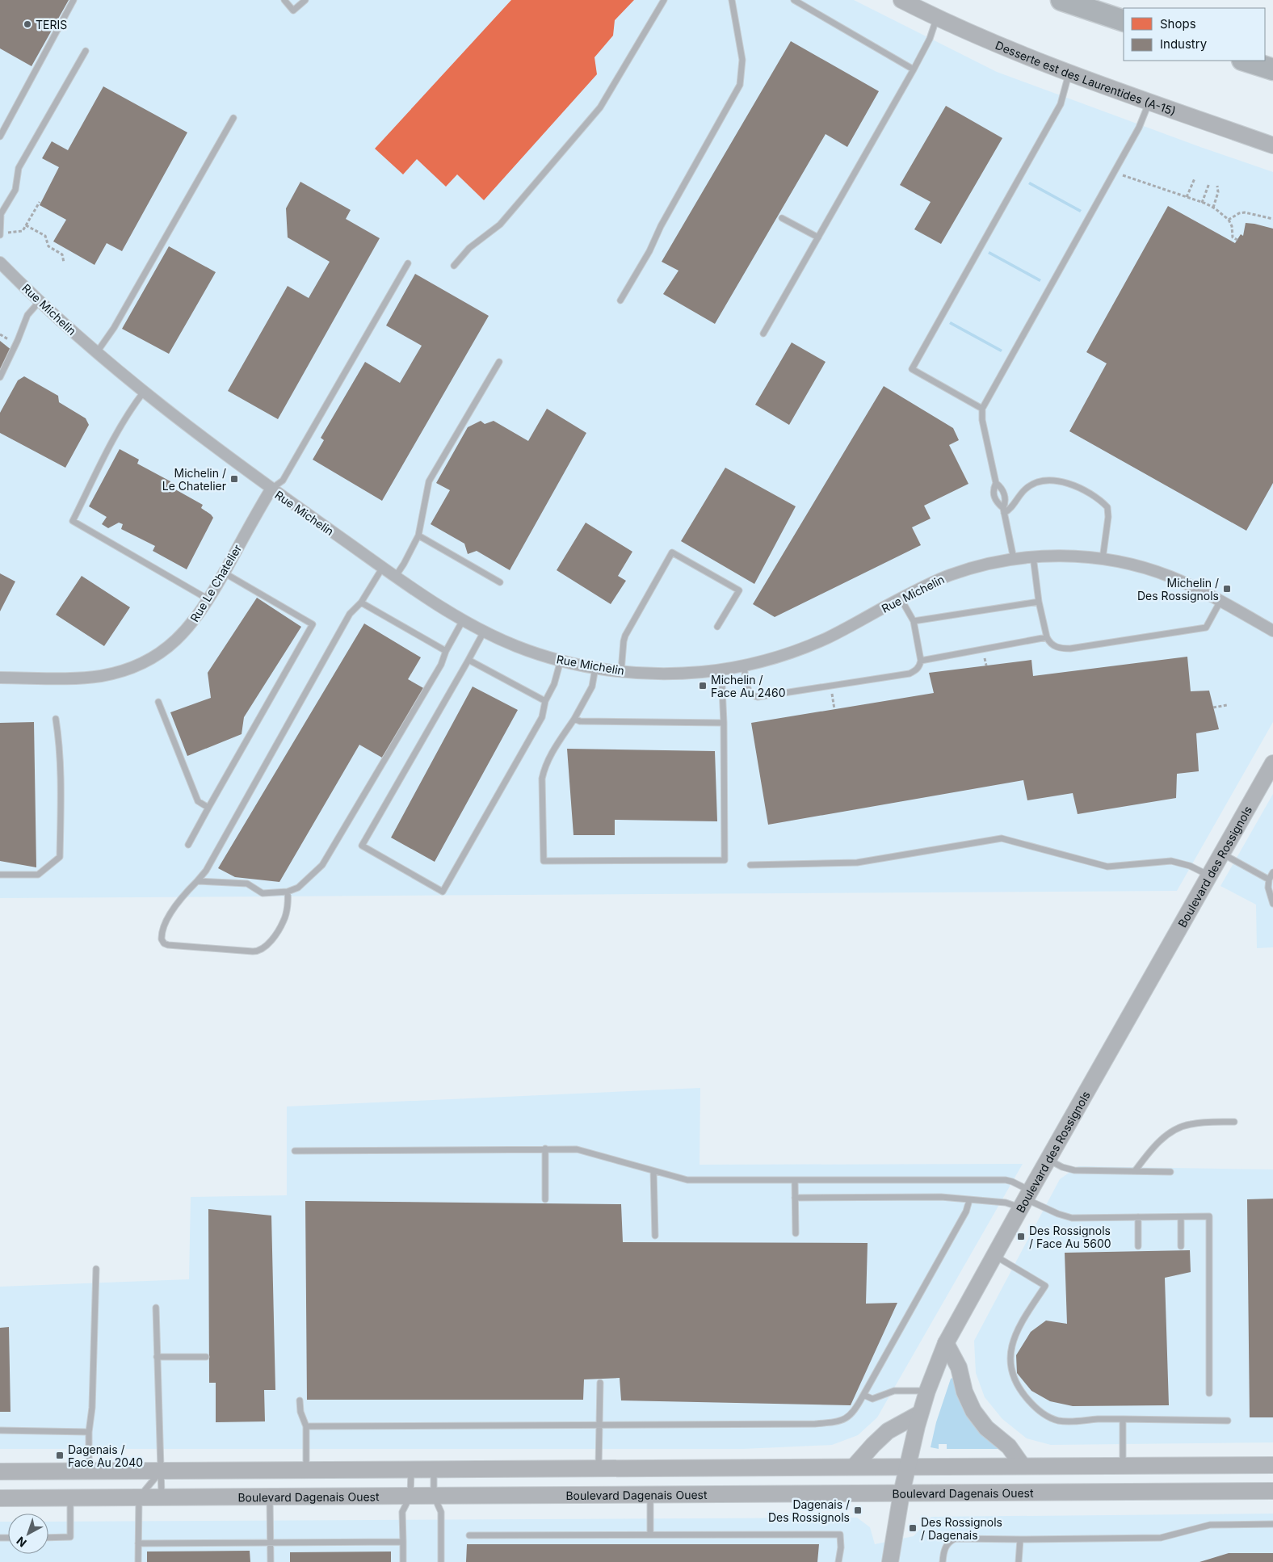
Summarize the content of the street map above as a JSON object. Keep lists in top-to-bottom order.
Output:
{
  "streets": {
    "main road": ["Desserte est des Laurentides (A-15)", "Boulevard des Rossignols", "Boulevard Dagenais Ouest"],
    "street": ["Rue Michelin", "Rue Le Chatelier"]
  },
  "crossings": [
    ["Rue Michelin", "Rue Le Chatelier"],
    ["Boulevard des Rossignols", "Boulevard Dagenais Ouest"]
  ],
  "places": {
    "other": ["TERIS"],
    "transit": [
      "Michelin / Le Chatelier",
      "Michelin / Des Rossignols",
      "Michelin / Face Au 2460",
      "Des Rossignols / Face Au 5600",
      "Dagenais / Face Au 2040",
      "Dagenais / Des Rossignols",
      "Des Rossignols / Dagenais"
    ]
  },
  "legend": ["Shops", "Industry"],
  "north": "bottom left"
}
